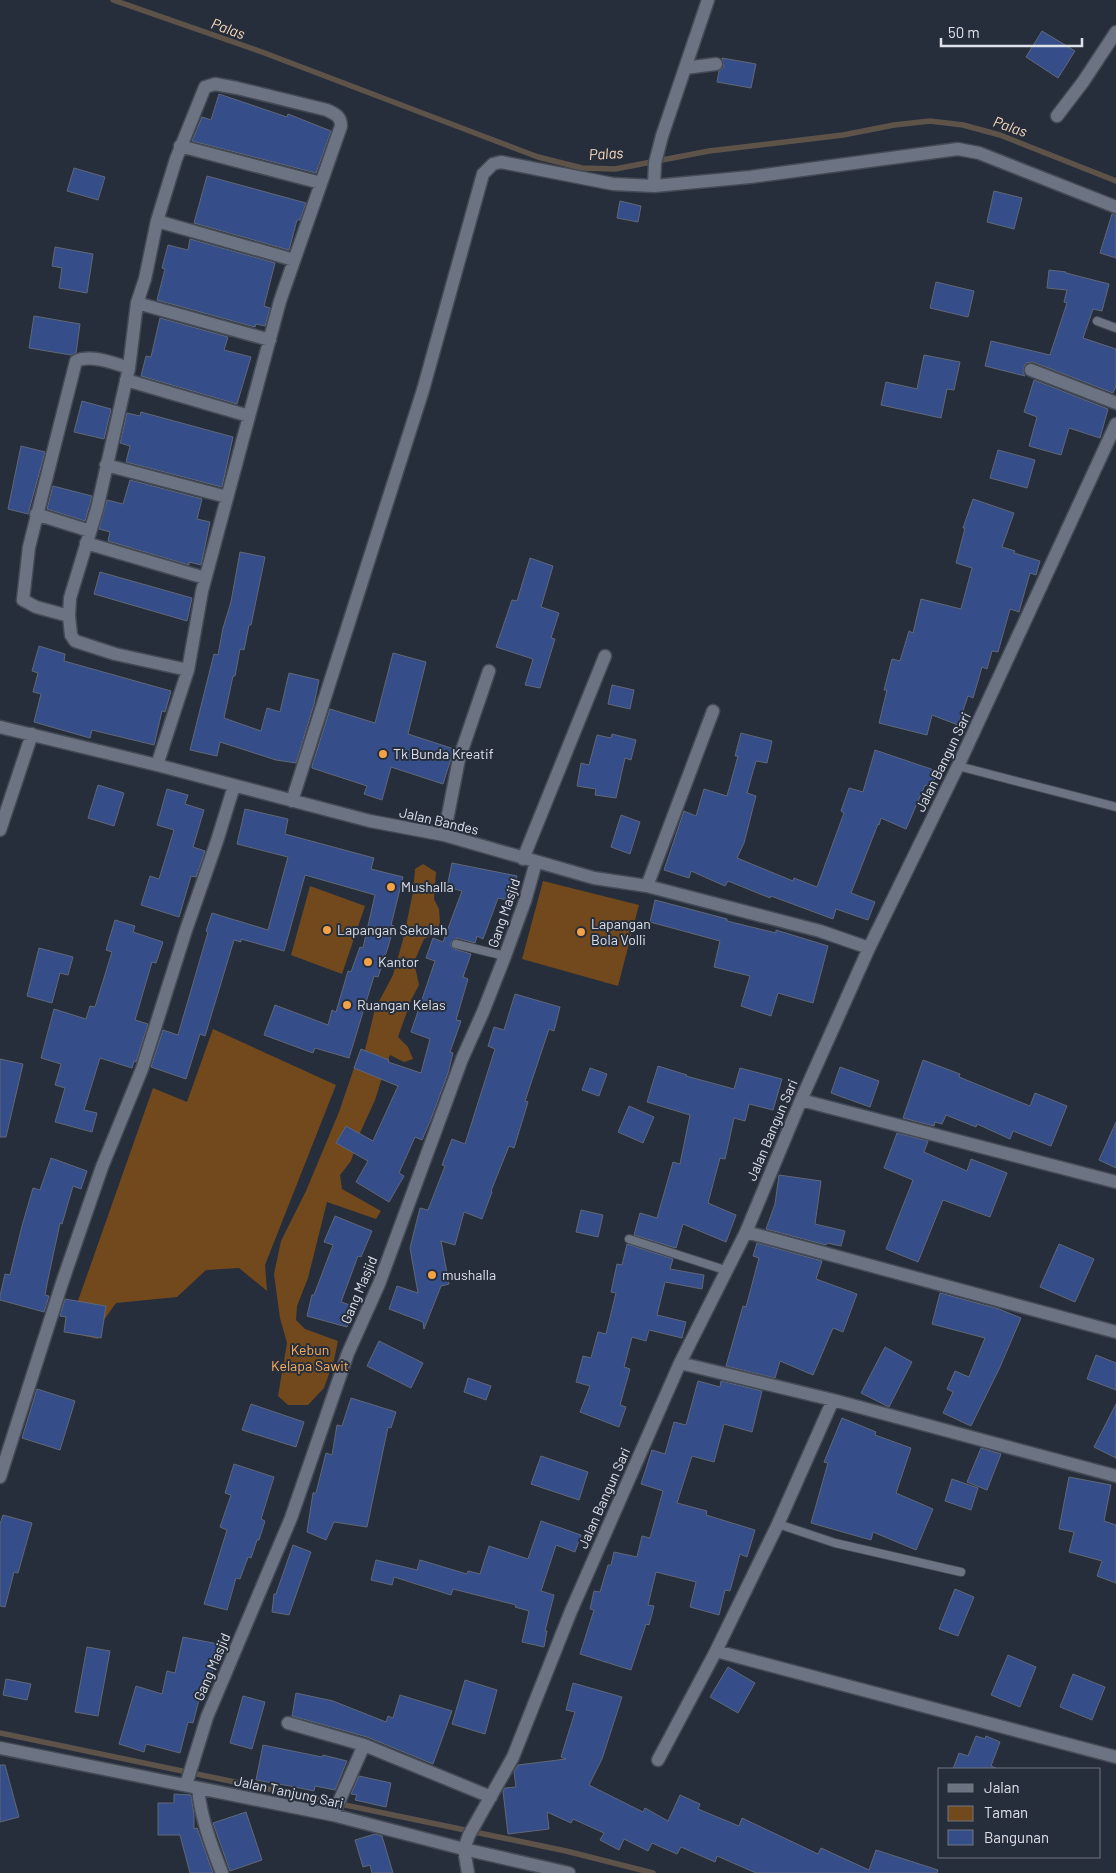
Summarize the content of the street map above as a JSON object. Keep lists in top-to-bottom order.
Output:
{
  "streets": {
    "street": [
      "Jalan Bangun Sari",
      "Jalan Bandes",
      "Gang Masjid",
      "Jalan Tanjung Sari"
    ]
  },
  "crossings": [
    ["Jalan Bangun Sari", "Jalan Bandes"],
    ["Jalan Bangun Sari", "Jalan Tanjung Sari"],
    ["Jalan Bandes", "Gang Masjid"],
    ["Gang Masjid", "Jalan Tanjung Sari"]
  ],
  "water": ["Palas"],
  "parks": ["Kebun Kelapa Sawit"],
  "places": [
    "Tk Bunda Kreatif",
    "Mushalla",
    "Lapangan Sekolah",
    "Lapangan Bola Volli",
    "Kantor",
    "Ruangan Kelas",
    "mushalla"
  ],
  "legend": ["Jalan", "Taman", "Bangunan"],
  "scale_bar": "50 m"
}
